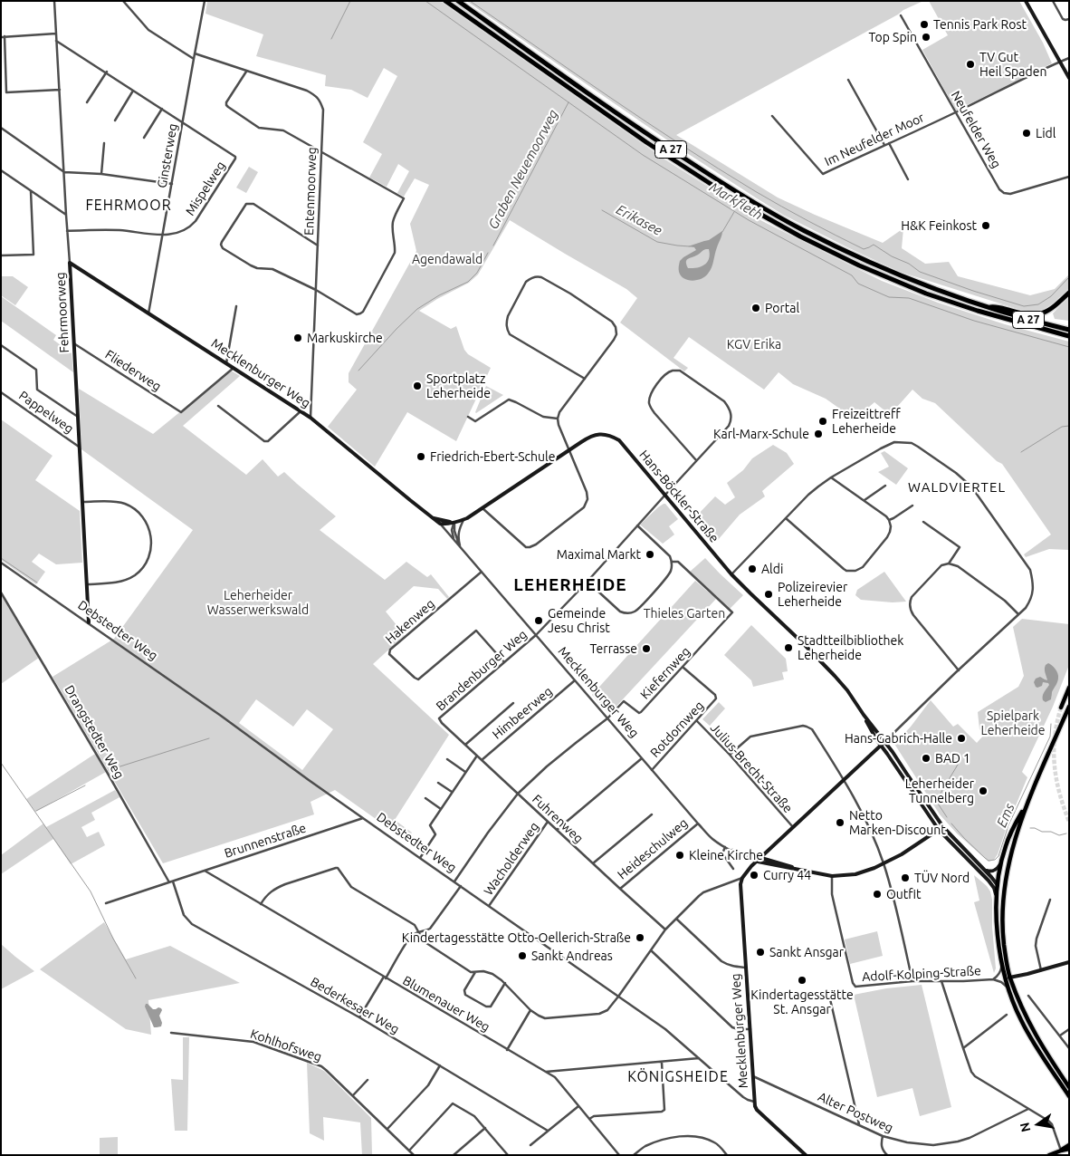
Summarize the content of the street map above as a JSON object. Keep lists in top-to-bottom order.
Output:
{
  "streets": {
    "highway": ["A 27"],
    "street": [
      "Neufelder Weg",
      "Im Neufelder Moor",
      "Ginsterweg",
      "Mispelweg",
      "Entenmoorweg",
      "Fehrmoorweg",
      "Fliederweg",
      "Mecklenburger Weg",
      "Pappelweg",
      "Hans-Böckler-Straße",
      "Hakenweg",
      "Debstedter Weg",
      "Brandenburger Weg",
      "Kiefernweg",
      "Himbeerweg",
      "Rotdornweg",
      "Drangstedter Weg",
      "Julius-Brecht-Straße",
      "Fuhrenweg",
      "Brunnenstraße",
      "Heideschulweg",
      "Wacholderweg",
      "Adolf-Kolping-Straße",
      "Blumenauer Weg",
      "Bederkesaer Weg",
      "Kohlhofsweg",
      "Alter Postweg"
    ]
  },
  "crossings": [
    ["Neufelder Weg", "Im Neufelder Moor"],
    ["Ginsterweg", "Mispelweg"],
    ["Ginsterweg", "Entenmoorweg"],
    ["Ginsterweg", "Mecklenburger Weg"],
    ["Entenmoorweg", "Mecklenburger Weg"],
    ["Fehrmoorweg", "Fliederweg"],
    ["Fehrmoorweg", "Mecklenburger Weg"],
    ["Fehrmoorweg", "Pappelweg"],
    ["Fehrmoorweg", "Debstedter Weg"],
    ["Fliederweg", "Mecklenburger Weg"],
    ["Mecklenburger Weg", "Hans-Böckler-Straße"],
    ["Mecklenburger Weg", "Hakenweg"],
    ["Mecklenburger Weg", "Debstedter Weg"],
    ["Mecklenburger Weg", "Brandenburger Weg"],
    ["Mecklenburger Weg", "Kiefernweg"],
    ["Mecklenburger Weg", "Himbeerweg"],
    ["Mecklenburger Weg", "Rotdornweg"],
    ["Mecklenburger Weg", "Heideschulweg"],
    ["Mecklenburger Weg", "Wacholderweg"],
    ["Mecklenburger Weg", "Alter Postweg"],
    ["Hans-Böckler-Straße", "Brandenburger Weg"],
    ["Hakenweg", "Brandenburger Weg"],
    ["Debstedter Weg", "Brunnenstraße"],
    ["Debstedter Weg", "Wacholderweg"],
    ["Brandenburger Weg", "Fuhrenweg"],
    ["Kiefernweg", "Rotdornweg"],
    ["Himbeerweg", "Fuhrenweg"],
    ["Rotdornweg", "Julius-Brecht-Straße"],
    ["Drangstedter Weg", "Brunnenstraße"],
    ["Drangstedter Weg", "Bederkesaer Weg"],
    ["Fuhrenweg", "Heideschulweg"],
    ["Fuhrenweg", "Wacholderweg"],
    ["Brunnenstraße", "Blumenauer Weg"],
    ["Brunnenstraße", "Bederkesaer Weg"]
  ],
  "districts": [
    "FEHRMOOR",
    "WALDVIERTEL",
    "LEHERHEIDE",
    "KÖNIGSHEIDE"
  ],
  "water": [
    "Graben Neuemoorweg",
    "Markfleth",
    "Erikasee",
    "Ems"
  ],
  "parks": [
    "Agendawald",
    "KGV Erika",
    "Leherheider Wasserwerkswald",
    "Thieles Garten",
    "Spielpark Leherheide"
  ],
  "places": [
    "Tennis Park Rost",
    "Top Spin",
    "TV Gut Heil Spaden",
    "Lidl",
    "H&K Feinkost",
    "Portal",
    "Markuskirche",
    "Sportplatz Leherheide",
    "Freizeittreff Leherheide",
    "Karl-Marx-Schule",
    "Friedrich-Ebert-Schule",
    "Maximal Markt",
    "Aldi",
    "Polizeirevier Leherheide",
    "Gemeinde Jesu Christ",
    "Stadtteilbibliothek Leherheide",
    "Terrasse",
    "Hans-Gabrich-Halle",
    "BAD 1",
    "Leherheider Tunnelberg",
    "Netto Marken-Discount",
    "Kleine Kirche",
    "Curry 44",
    "TÜV Nord",
    "Outfit",
    "Kindertagesstätte Otto-Oellerich-Straße",
    "Sankt Ansgar",
    "Sankt Andreas",
    "Kindertagesstätte St. Ansgar"
  ],
  "north": "left"
}
